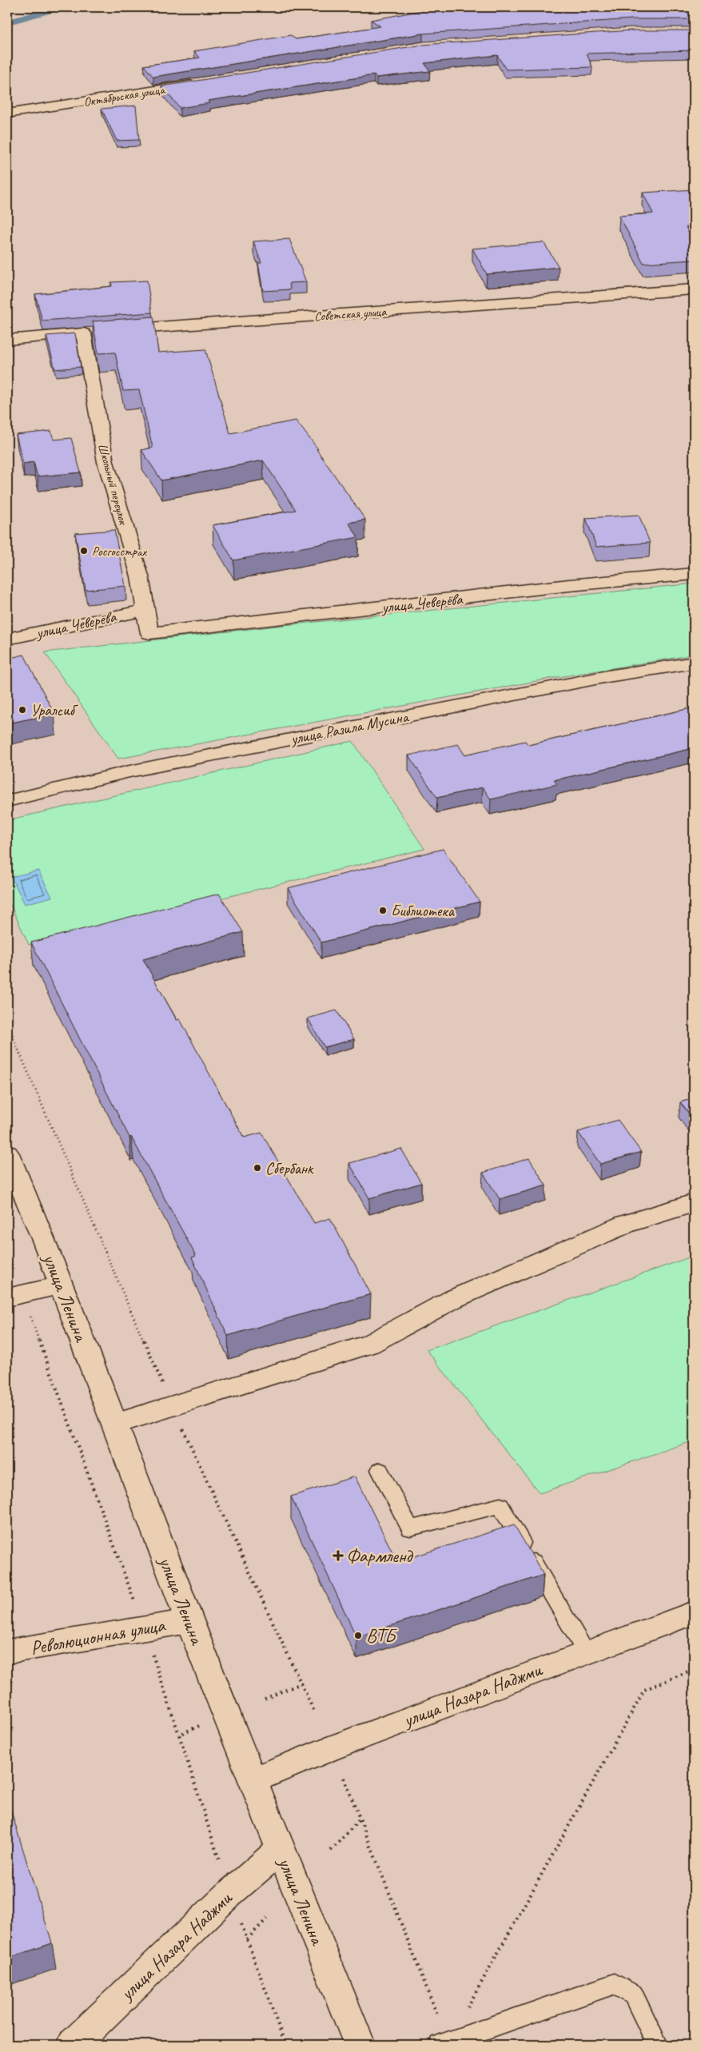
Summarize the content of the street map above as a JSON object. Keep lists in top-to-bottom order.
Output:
{
  "streets": {
    "street": [
      "Октябрьская улица",
      "Советская улица",
      "Школьный переулок",
      "улица Чеверёва",
      "улица Разила Мусина",
      "улица Ленина",
      "Революционная улица",
      "улица Назара Наджми"
    ]
  },
  "crossings": [
    ["Советская улица", "Школьный переулок"],
    ["Школьный переулок", "улица Чеверёва"],
    ["улица Ленина", "Революционная улица"],
    ["улица Ленина", "улица Назара Наджми"]
  ],
  "places": {
    "other": [
      "Росгосстрах",
      "Уралсиб",
      "Библиотека",
      "Сбербанк",
      "ВТБ"
    ],
    "health": ["Фармленд"]
  }
}
